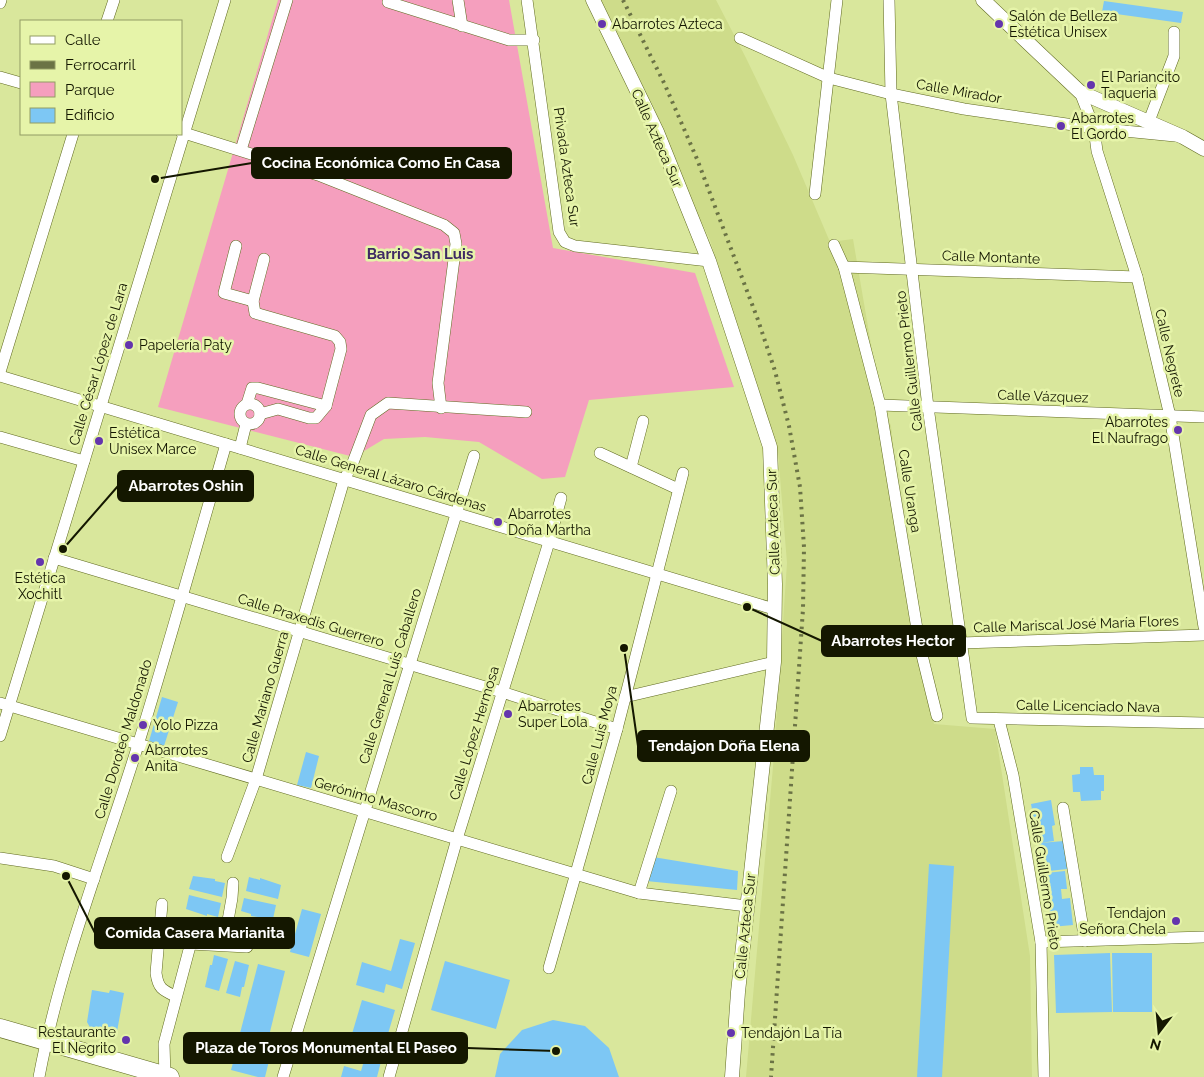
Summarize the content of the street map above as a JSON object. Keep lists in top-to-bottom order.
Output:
{
  "streets": {
    "street": [
      "Calle Mirador",
      "Calle Azteca Sur",
      "Privada Azteca Sur",
      "Calle Montante",
      "Calle Negrete",
      "Calle Guillermo Prieto",
      "Calle César López de Lara",
      "Calle Vázquez",
      "Calle General Lázaro Cárdenas",
      "Calle Uranga",
      "Calle Praxedis Guerrero",
      "Calle Mariscal José María Flores",
      "Calle General Luis Caballero",
      "Calle Mariano Guerra",
      "Calle Licenciado Nava",
      "Calle López Hermosa",
      "Calle Luis Moya",
      "Calle Doroteo Maldonado",
      "Gerónimo Mascorro"
    ]
  },
  "crossings": [
    ["Calle Mirador", "Calle Negrete"],
    ["Calle Mirador", "Calle Guillermo Prieto"],
    ["Calle Azteca Sur", "Privada Azteca Sur"],
    ["Calle Azteca Sur", "Calle General Lázaro Cárdenas"],
    ["Calle Azteca Sur", "Gerónimo Mascorro"],
    ["Calle Montante", "Calle Negrete"],
    ["Calle Montante", "Calle Guillermo Prieto"],
    ["Calle Montante", "Calle Uranga"],
    ["Calle Negrete", "Calle Vázquez"],
    ["Calle Guillermo Prieto", "Calle Vázquez"],
    ["Calle Guillermo Prieto", "Calle Mariscal José María Flores"],
    ["Calle Guillermo Prieto", "Calle Licenciado Nava"],
    ["Calle César López de Lara", "Calle General Lázaro Cárdenas"],
    ["Calle César López de Lara", "Calle Praxedis Guerrero"],
    ["Calle César López de Lara", "Gerónimo Mascorro"],
    ["Calle Vázquez", "Calle Uranga"],
    ["Calle General Lázaro Cárdenas", "Calle General Luis Caballero"],
    ["Calle General Lázaro Cárdenas", "Calle Mariano Guerra"],
    ["Calle General Lázaro Cárdenas", "Calle López Hermosa"],
    ["Calle General Lázaro Cárdenas", "Calle Luis Moya"],
    ["Calle General Lázaro Cárdenas", "Calle Doroteo Maldonado"],
    ["Calle Uranga", "Calle Mariscal José María Flores"],
    ["Calle Praxedis Guerrero", "Calle General Luis Caballero"],
    ["Calle Praxedis Guerrero", "Calle Mariano Guerra"],
    ["Calle Praxedis Guerrero", "Calle López Hermosa"],
    ["Calle Praxedis Guerrero", "Calle Luis Moya"],
    ["Calle Praxedis Guerrero", "Calle Doroteo Maldonado"],
    ["Calle General Luis Caballero", "Gerónimo Mascorro"],
    ["Calle Mariano Guerra", "Gerónimo Mascorro"],
    ["Calle López Hermosa", "Gerónimo Mascorro"],
    ["Calle Luis Moya", "Gerónimo Mascorro"],
    ["Calle Doroteo Maldonado", "Gerónimo Mascorro"]
  ],
  "districts": ["Barrio San Luis"],
  "places": [
    "Abarrotes Azteca",
    "Salón de Belleza Estética Unisex",
    "El Pariancito Taqueria",
    "Abarrotes El Gordo",
    "Cocina Económica Como En Casa",
    "Papelería Paty",
    "Abarrotes El Naufrago",
    "Estética Unisex Marce",
    "Abarrotes Doña Martha",
    "Abarrotes Oshin",
    "Estética Xochitl",
    "Abarrotes Hector",
    "Tendajon Doña Elena",
    "Abarrotes Super Lola",
    "Yolo Pizza",
    "Abarrotes Anita",
    "Comida Casera Marianita",
    "Tendajon Señora Chela",
    "Tendajón La Tía",
    "Restaurante El Negrito",
    "Plaza de Toros Monumental El Paseo"
  ],
  "legend": [
    "Calle",
    "Ferrocarril",
    "Parque",
    "Edificio"
  ],
  "north": "bottom"
}
